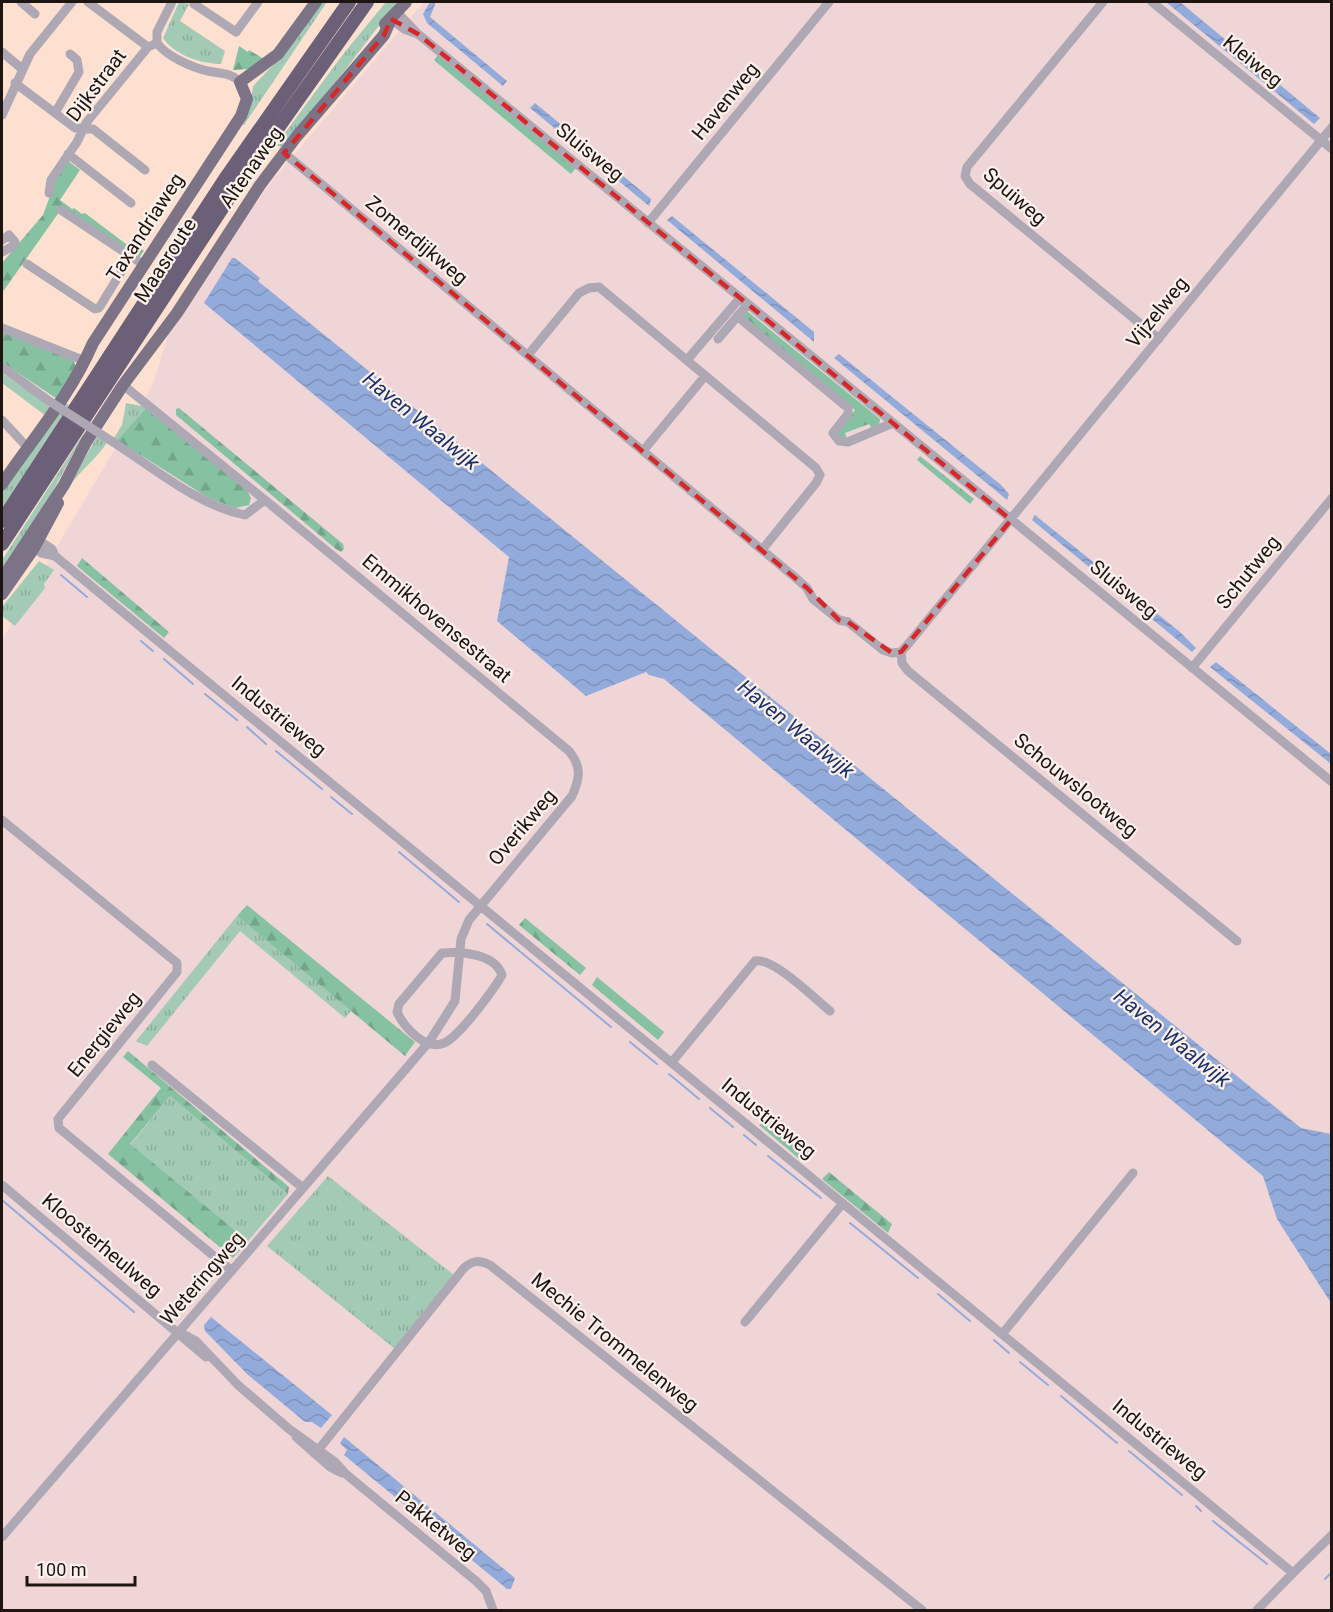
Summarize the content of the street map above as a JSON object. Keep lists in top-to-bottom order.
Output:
{
  "streets": {
    "highway": ["Maasroute"],
    "main road": ["Altenaweg", "Taxandriaweg"],
    "street": [
      "Kleiweg",
      "Dijkstraat",
      "Havenweg",
      "Sluisweg",
      "Spuiweg",
      "Zomerdijkweg",
      "Vijzelweg",
      "Schutweg",
      "Emmikhovensestraat",
      "Industrieweg",
      "Schouwslootweg",
      "Overikweg",
      "Energieweg",
      "Kloosterheulweg",
      "Weteringweg",
      "Mechie Trommelenweg",
      "Pakketweg"
    ]
  },
  "crossings": [
    ["Kleiweg", "Vijzelweg"],
    ["Havenweg", "Sluisweg"],
    ["Sluisweg", "Altenaweg"],
    ["Sluisweg", "Vijzelweg"],
    ["Sluisweg", "Schutweg"],
    ["Altenaweg", "Zomerdijkweg"],
    ["Altenaweg", "Emmikhovensestraat"],
    ["Altenaweg", "Industrieweg"],
    ["Spuiweg", "Vijzelweg"],
    ["Emmikhovensestraat", "Overikweg"],
    ["Industrieweg", "Overikweg"],
    ["Energieweg", "Weteringweg"],
    ["Kloosterheulweg", "Weteringweg"],
    ["Mechie Trommelenweg", "Pakketweg"]
  ],
  "water": ["Haven Waalwijk"],
  "scale_bar": "100 m"
}
